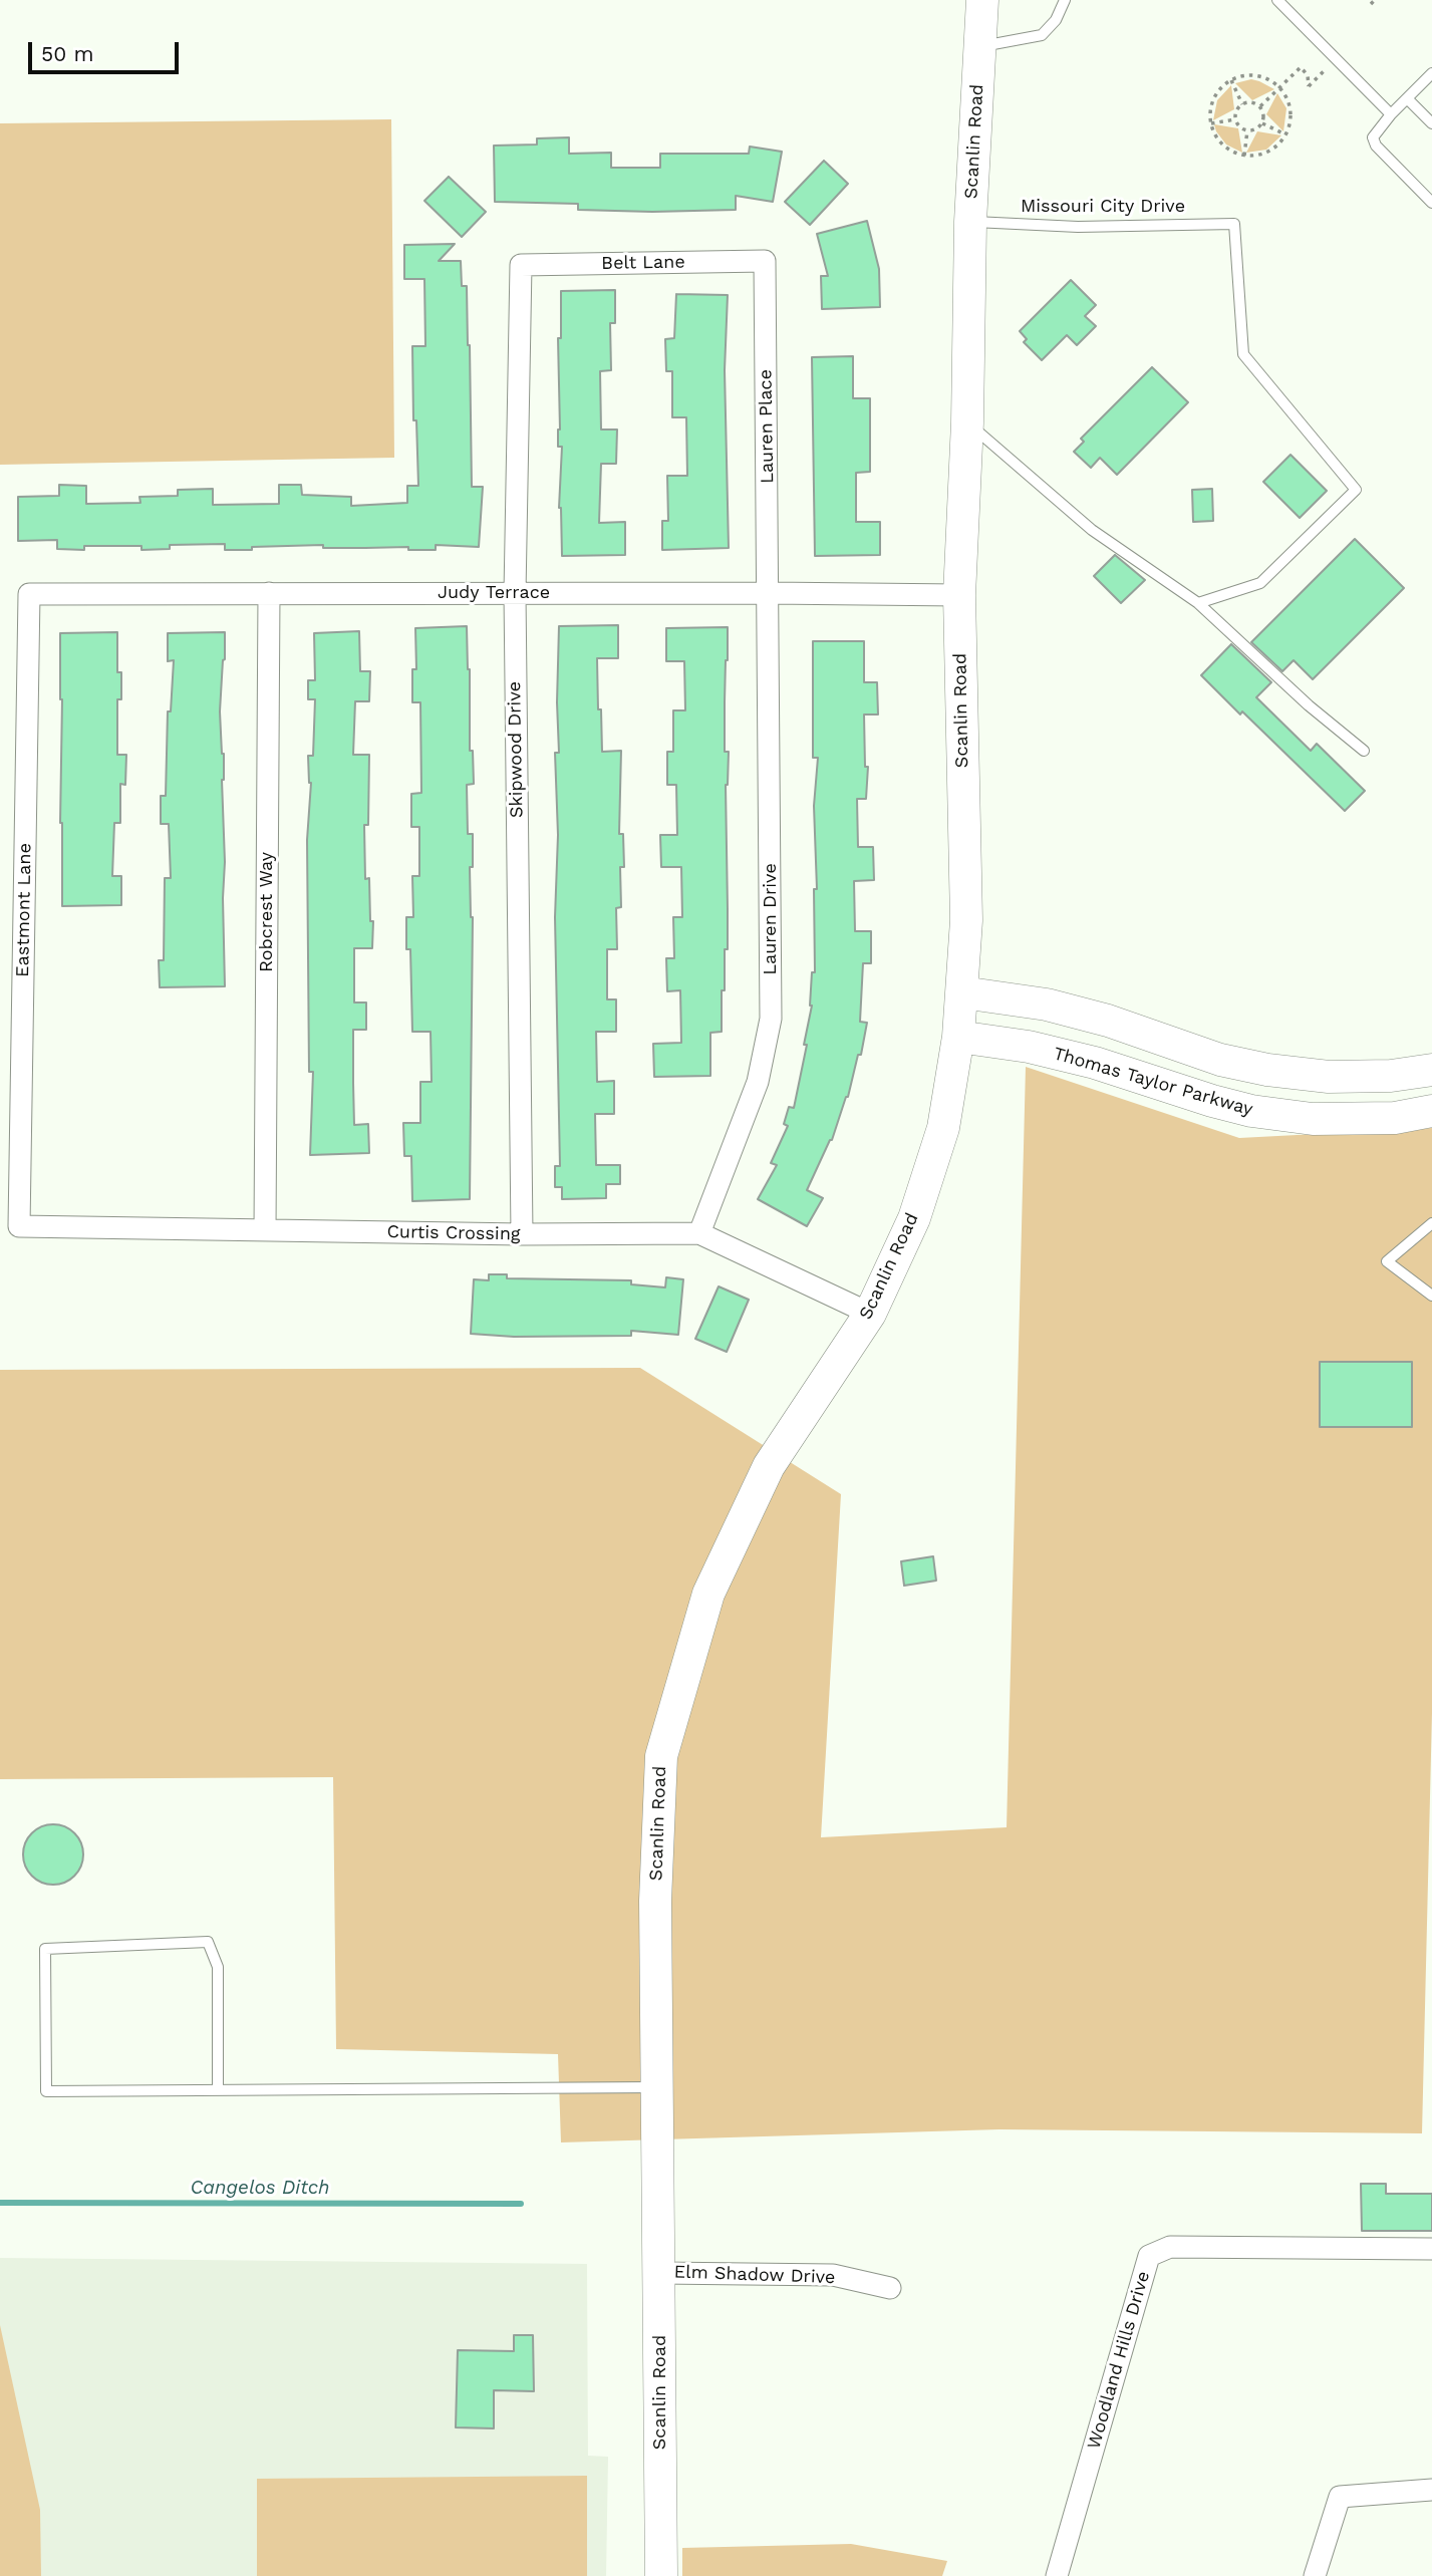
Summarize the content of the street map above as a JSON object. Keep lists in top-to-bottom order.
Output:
{
  "streets": {
    "street": [
      "Scanlin Road",
      "Belt Lane",
      "Lauren Place",
      "Judy Terrace",
      "Skipwood Drive",
      "Eastmont Lane",
      "Robcrest Way",
      "Lauren Drive",
      "Thomas Taylor Parkway",
      "Curtis Crossing",
      "Elm Shadow Drive",
      "Woodland Hills Drive"
    ],
    "lane": ["Missouri City Drive"]
  },
  "crossings": [
    ["Scanlin Road", "Missouri City Drive"],
    ["Scanlin Road", "Judy Terrace"],
    ["Scanlin Road", "Thomas Taylor Parkway"],
    ["Scanlin Road", "Curtis Crossing"],
    ["Scanlin Road", "Elm Shadow Drive"],
    ["Belt Lane", "Lauren Place"],
    ["Belt Lane", "Skipwood Drive"],
    ["Lauren Place", "Judy Terrace"],
    ["Lauren Place", "Lauren Drive"],
    ["Judy Terrace", "Skipwood Drive"],
    ["Judy Terrace", "Eastmont Lane"],
    ["Judy Terrace", "Robcrest Way"],
    ["Judy Terrace", "Lauren Drive"],
    ["Skipwood Drive", "Curtis Crossing"],
    ["Eastmont Lane", "Curtis Crossing"],
    ["Robcrest Way", "Curtis Crossing"],
    ["Lauren Drive", "Curtis Crossing"]
  ],
  "water": ["Cangelos Ditch"],
  "scale_bar": "50 m"
}
